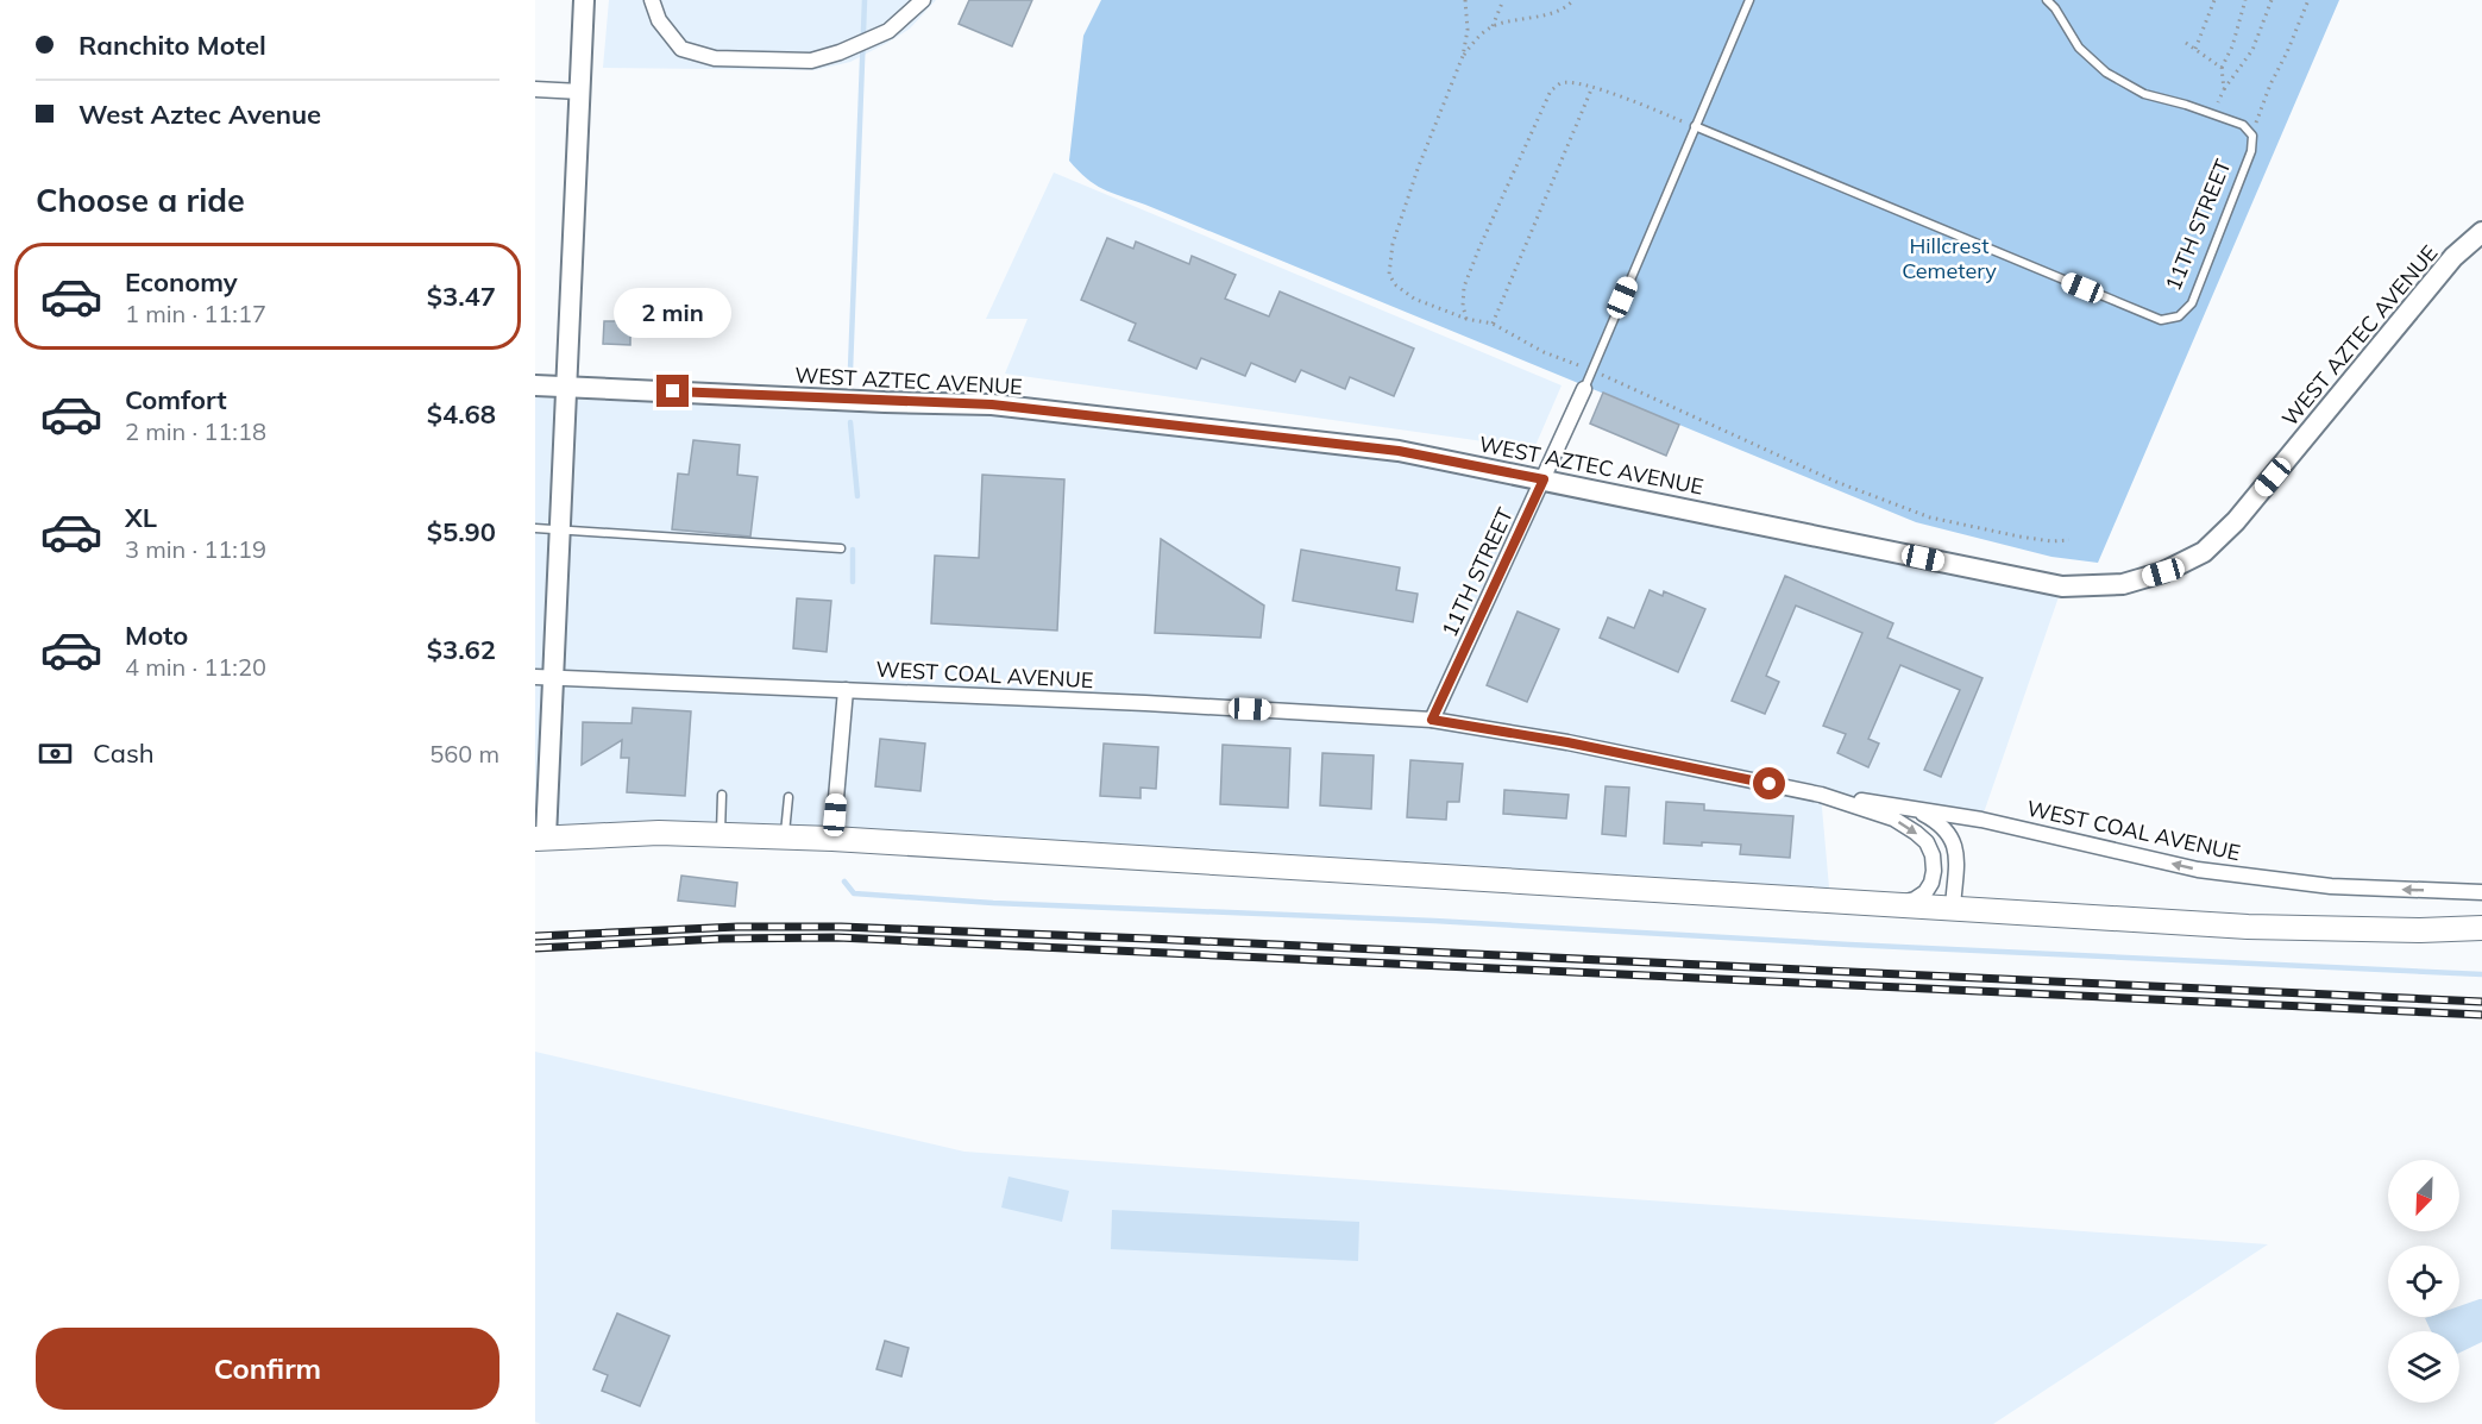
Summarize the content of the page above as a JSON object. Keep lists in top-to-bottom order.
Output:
{
  "streets": {
    "main road": ["WEST AZTEC AVENUE"],
    "street": ["11TH STREET", "WEST COAL AVENUE"]
  },
  "crossings": [
    ["11TH STREET", "WEST AZTEC AVENUE"],
    ["11TH STREET", "WEST COAL AVENUE"]
  ],
  "parks": ["Hillcrest Cemetery"],
  "north": "bottom left",
  "page": {
    "banner": ["Ranchito Motel", "West Aztec Avenue"],
    "heading": "Choose a ride",
    "list": [
      {
        "name": "Economy",
        "note": "1 min · 11:17",
        "value": "$3.47"
      },
      {
        "name": "Comfort",
        "note": "2 min · 11:18",
        "value": "$4.68"
      },
      {
        "name": "XL",
        "note": "3 min · 11:19",
        "value": "$5.90"
      },
      {
        "name": "Moto",
        "note": "4 min · 11:20",
        "value": "$3.62"
      }
    ],
    "bubble": "2 min",
    "pay": ["Cash", "560 m"],
    "buttons": "Confirm"
  }
}
